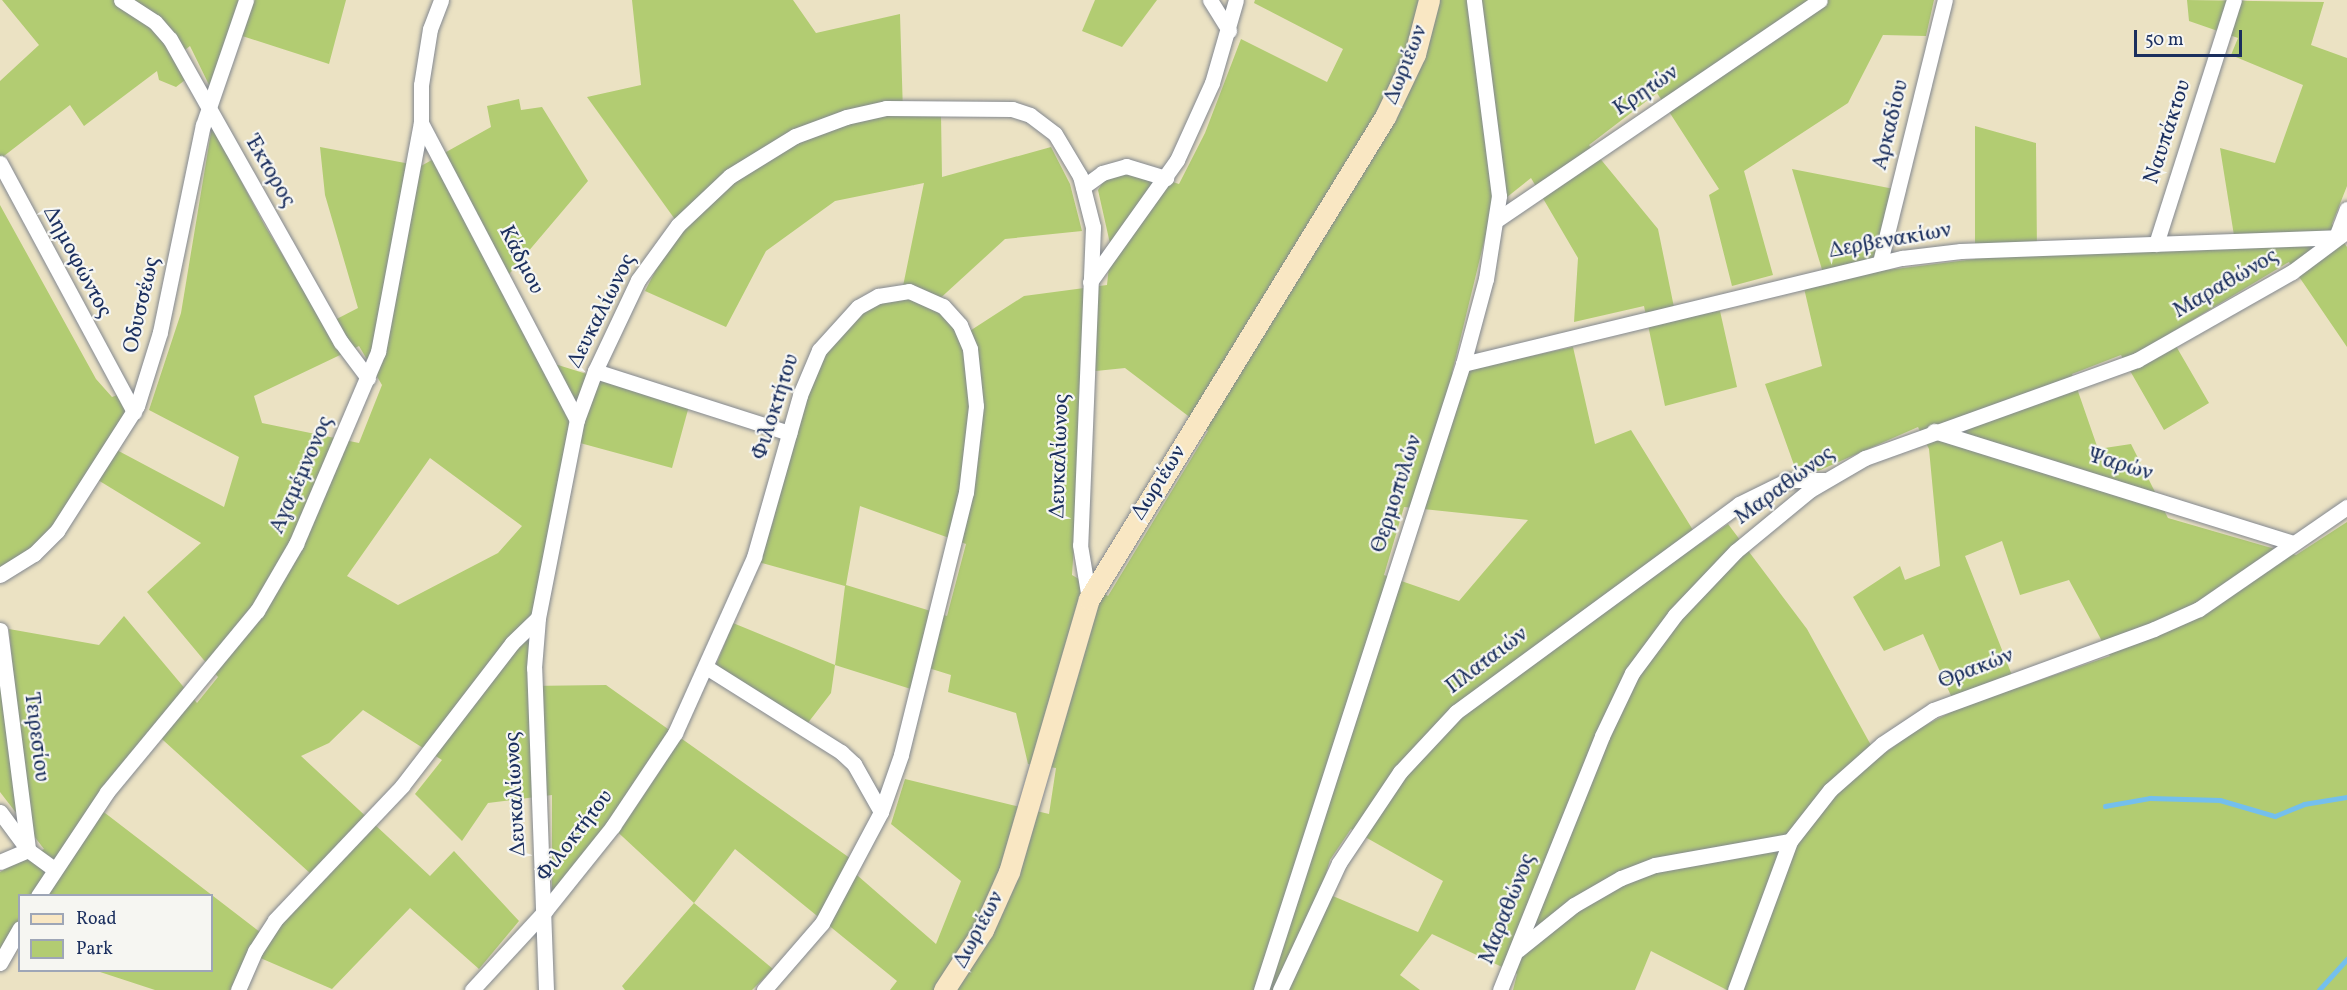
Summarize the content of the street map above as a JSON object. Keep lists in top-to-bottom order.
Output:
{
  "streets": {
    "street": [
      "Δωριέων",
      "Κρητών",
      "Αρκαδίου",
      "Ναυπάκτου",
      "Έκτορος",
      "Δερβενακίων",
      "Κάδμου",
      "Δημοφώντος",
      "Μαραθώνος",
      "Οδυσσέως",
      "Δευκαλίωνος",
      "Φιλοκτήτου",
      "Ψαρών",
      "Αγαμέμνονος",
      "Θερμοπυλών",
      "Πλαταιών",
      "Θρακών",
      "Τειρεσίου"
    ]
  },
  "crossings": [
    ["Δωριέων", "Δευκαλίωνος"],
    ["Κρητών", "Θερμοπυλών"],
    ["Αρκαδίου", "Δερβενακίων"],
    ["Ναυπάκτου", "Δερβενακίων"],
    ["Έκτορος", "Οδυσσέως"],
    ["Έκτορος", "Αγαμέμνονος"],
    ["Δερβενακίων", "Μαραθώνος"],
    ["Δερβενακίων", "Θερμοπυλών"],
    ["Κάδμου", "Δευκαλίωνος"],
    ["Κάδμου", "Αγαμέμνονος"],
    ["Δημοφώντος", "Οδυσσέως"],
    ["Μαραθώνος", "Ψαρών"],
    ["Μαραθώνος", "Πλαταιών"],
    ["Δευκαλίωνος", "Φιλοκτήτου"],
    ["Ψαρών", "Θρακών"]
  ],
  "legend": ["Road", "Park"],
  "scale_bar": "50 m"
}
